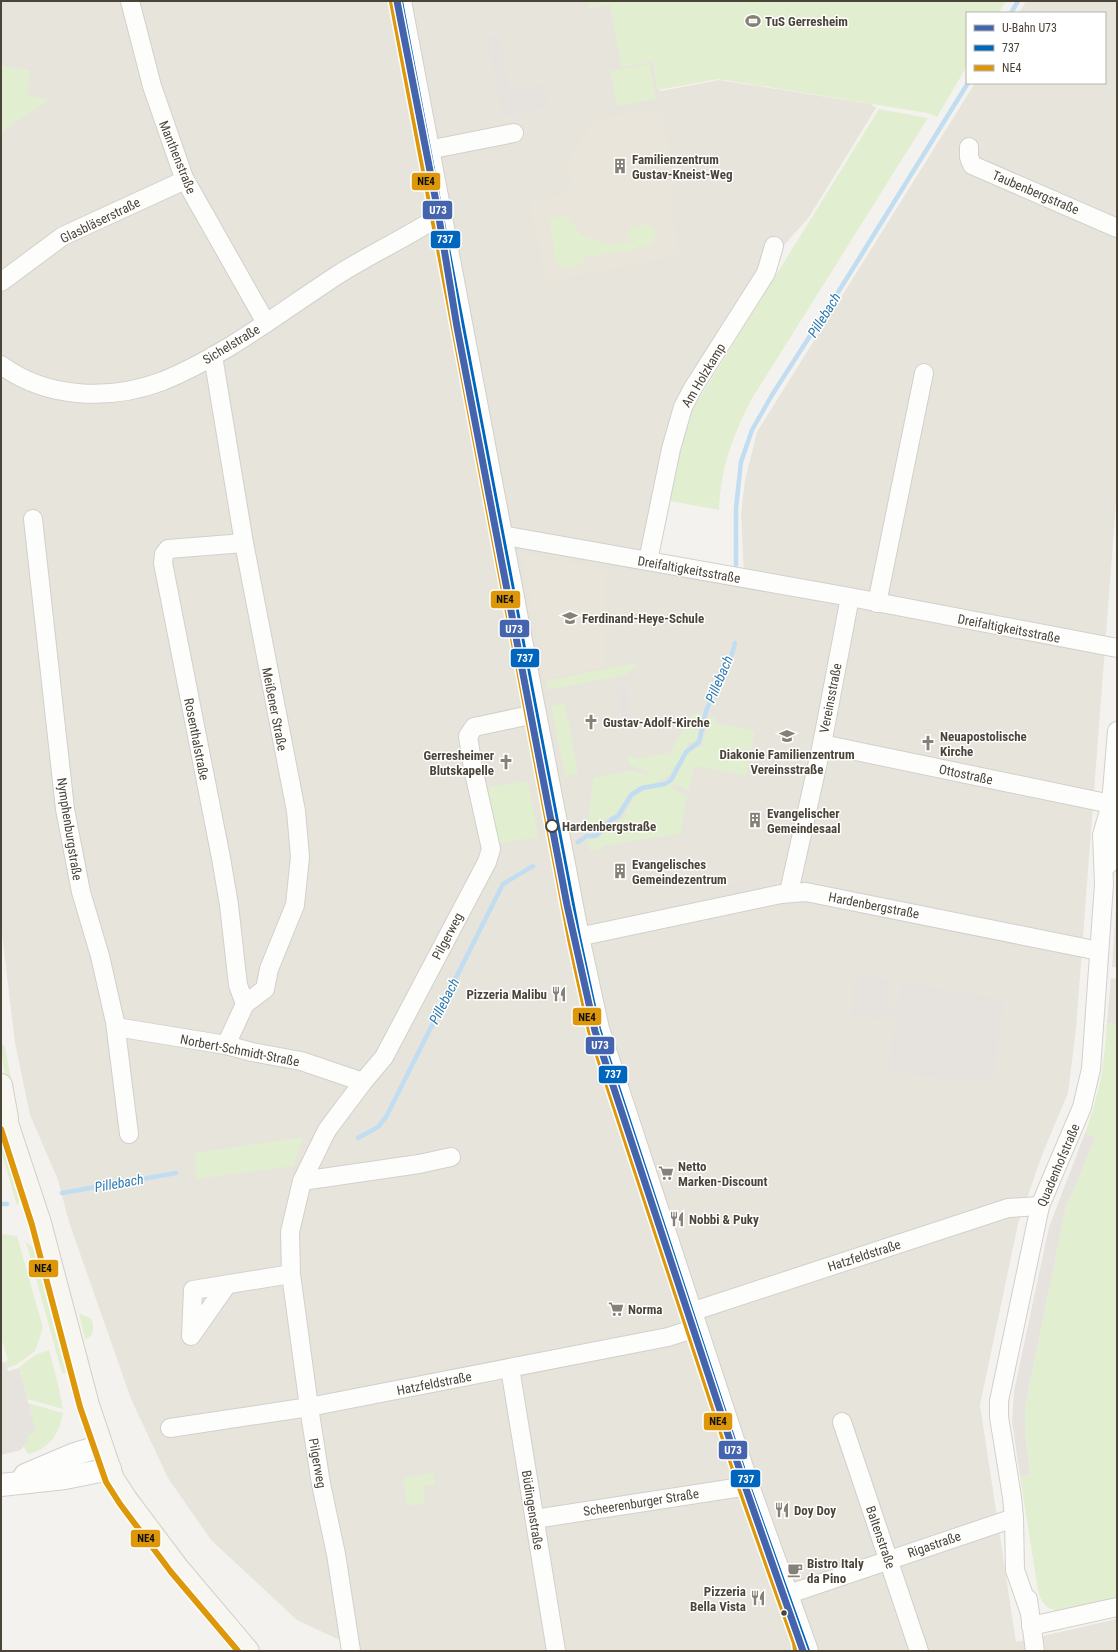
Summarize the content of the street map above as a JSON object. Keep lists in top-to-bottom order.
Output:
{
  "streets": {
    "street": [
      "Manthenstraße",
      "Taubenbergstraße",
      "Glasbläserstraße",
      "Sichelstraße",
      "Am Holzkamp",
      "Dreifaltigkeitsstraße",
      "Vereinsstraße",
      "Meißener Straße",
      "Rosenthalstraße",
      "Ottostraße",
      "Nymphenburgstraße",
      "Hardenbergstraße",
      "Pilgerweg",
      "Norbert-Schmidt-Straße",
      "Quadenhofstraße",
      "Hatzfeldstraße",
      "Scheerenburger Straße",
      "Büdingenstraße",
      "Baltenstraße",
      "Rigastraße"
    ]
  },
  "crossings": [
    ["Manthenstraße", "Glasbläserstraße"],
    ["Manthenstraße", "Sichelstraße"],
    ["Sichelstraße", "Meißener Straße"],
    ["Am Holzkamp", "Dreifaltigkeitsstraße"],
    ["Dreifaltigkeitsstraße", "Vereinsstraße"],
    ["Vereinsstraße", "Ottostraße"],
    ["Vereinsstraße", "Hardenbergstraße"],
    ["Meißener Straße", "Rosenthalstraße"],
    ["Meißener Straße", "Norbert-Schmidt-Straße"],
    ["Ottostraße", "Quadenhofstraße"],
    ["Nymphenburgstraße", "Norbert-Schmidt-Straße"],
    ["Hardenbergstraße", "Quadenhofstraße"],
    ["Pilgerweg", "Norbert-Schmidt-Straße"],
    ["Pilgerweg", "Hatzfeldstraße"],
    ["Quadenhofstraße", "Hatzfeldstraße"],
    ["Quadenhofstraße", "Rigastraße"],
    ["Hatzfeldstraße", "Büdingenstraße"],
    ["Scheerenburger Straße", "Büdingenstraße"],
    ["Baltenstraße", "Rigastraße"]
  ],
  "water": ["Pillebach"],
  "places": {
    "sports": ["TuS Gerresheim"],
    "building": ["Familienzentrum Gustav-Kneist-Weg", "Evangelischer Gemeindesaal", "Evangelisches Gemeindezentrum"],
    "school or university": ["Ferdinand-Heye-Schule", "Diakonie Familienzentrum Vereinsstraße"],
    "church": ["Gustav-Adolf-Kirche", "Neuapostolische Kirche", "Gerresheimer Blutskapelle"],
    "other": ["Hardenbergstraße"],
    "restaurant": [
      "Pizzeria Malibu",
      "Nobbi & Puky",
      "Doy Doy",
      "Pizzeria Bella Vista"
    ],
    "supermarket": ["Netto Marken-Discount", "Norma"],
    "cafe": ["Bistro Italy da Pino"]
  },
  "lines": ["metro line U73", "transit line 737", "transit line NE4"],
  "legend": ["U-Bahn U73", "737", "NE4"]
}
